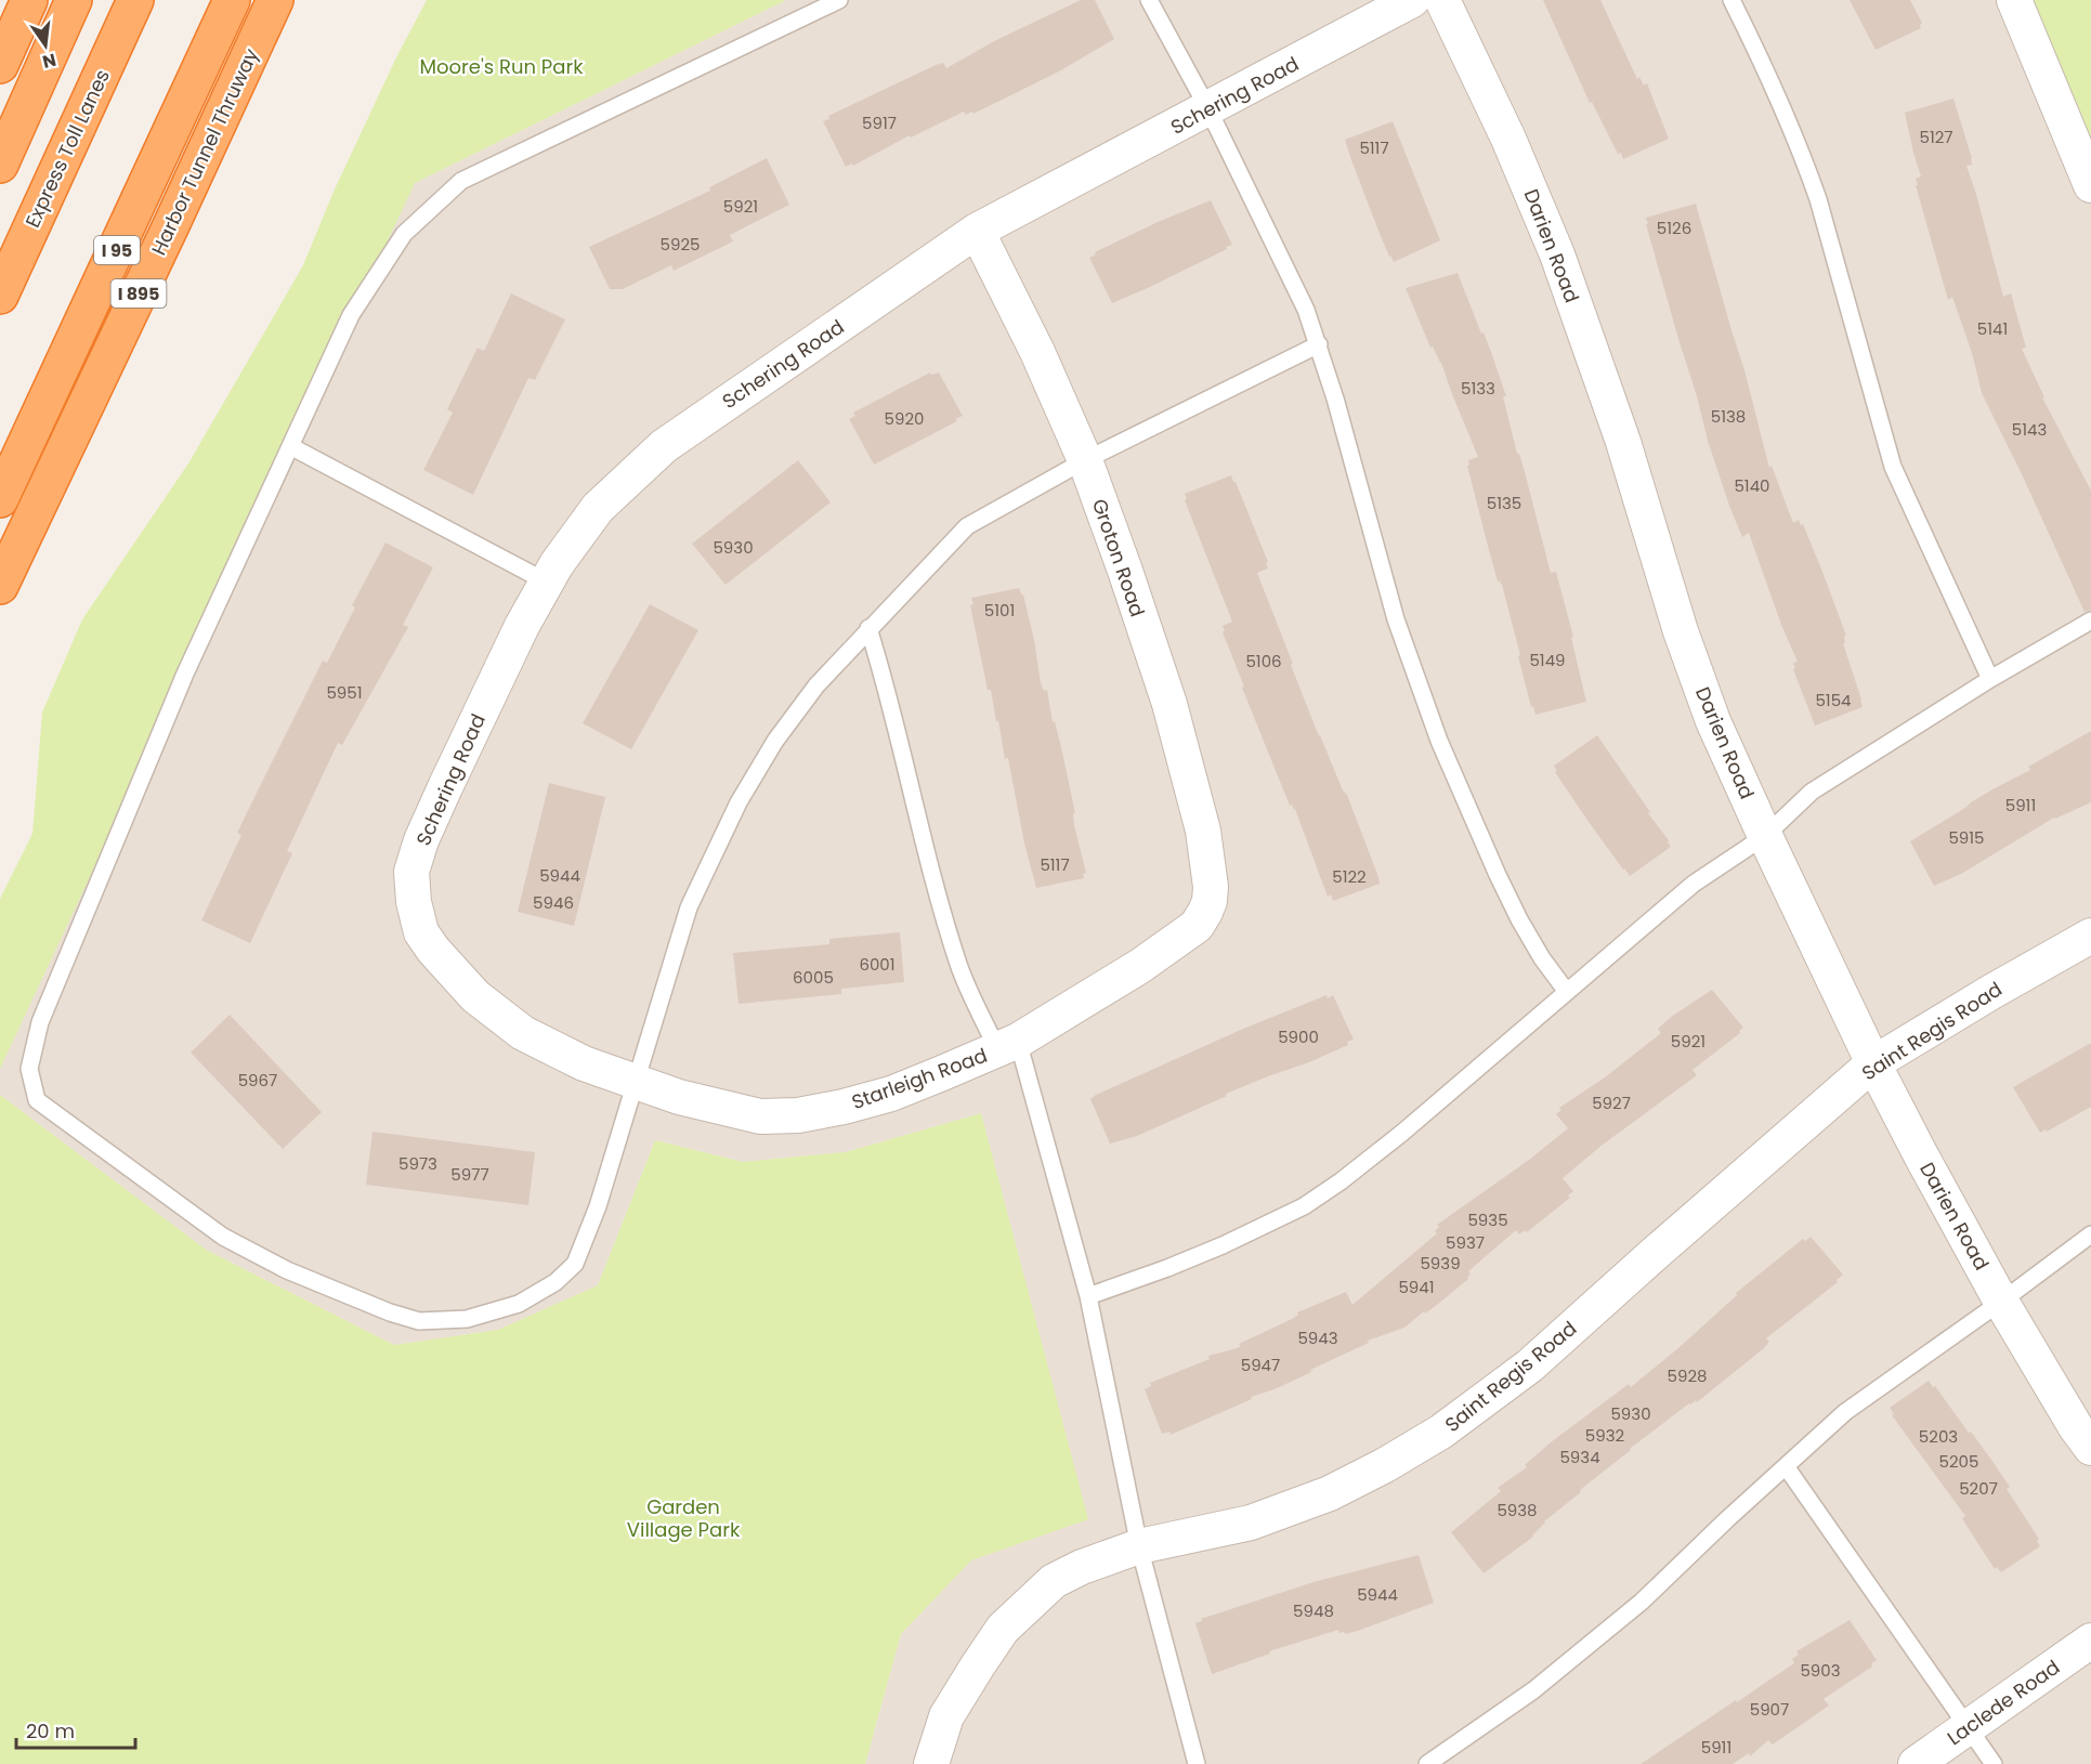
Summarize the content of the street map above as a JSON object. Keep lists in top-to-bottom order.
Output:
{
  "streets": {
    "highway": [
      "Express Toll Lanes",
      "Harbor Tunnel Thruway",
      "I 95",
      "I 895"
    ],
    "street": [
      "Schering Road",
      "Darien Road",
      "Groton Road",
      "Saint Regis Road",
      "Starleigh Road",
      "Laclede Road"
    ]
  },
  "crossings": [
    ["Schering Road", "Groton Road"],
    ["Schering Road", "Starleigh Road"],
    ["Darien Road", "Saint Regis Road"],
    ["Groton Road", "Starleigh Road"]
  ],
  "parks": ["Moore's Run Park", "Garden Village Park"],
  "house_numbers": [
    "5917",
    "5127",
    "5117",
    "5921",
    "5126",
    "5925",
    "5141",
    "5133",
    "5138",
    "5920",
    "5143",
    "5140",
    "5135",
    "5930",
    "5101",
    "5149",
    "5106",
    "5951",
    "5154",
    "5911",
    "5915",
    "5117",
    "5944",
    "5122",
    "5946",
    "6001",
    "6005",
    "5900",
    "5921",
    "5967",
    "5927",
    "5973",
    "5977",
    "5935",
    "5937",
    "5939",
    "5941",
    "5943",
    "5947",
    "5928",
    "5930",
    "5932",
    "5203",
    "5934",
    "5205",
    "5207",
    "5938",
    "5944",
    "5948",
    "5903",
    "5907",
    "5911"
  ],
  "scale_bar": "20 m",
  "north": "bottom"
}
